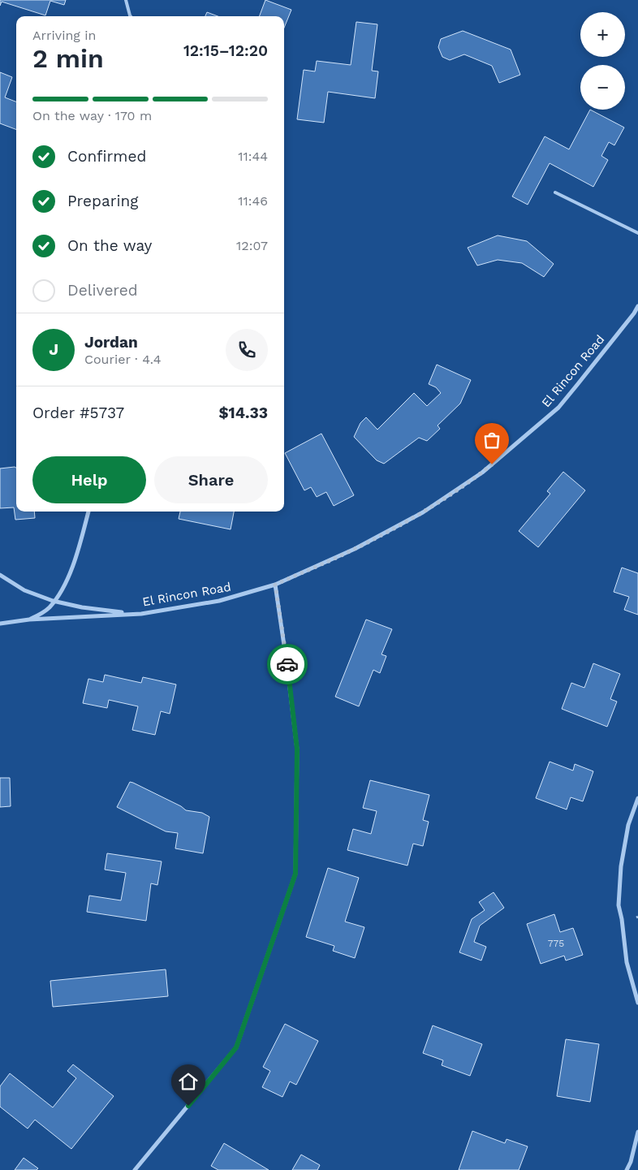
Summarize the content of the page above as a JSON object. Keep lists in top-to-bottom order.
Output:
{
  "streets": {
    "street": ["El Rincon Road"]
  },
  "house_numbers": ["775"],
  "page": {
    "map_buttons": ["+", "−"],
    "heading": ["2 min", "Arriving in", "12:15–12:20"],
    "panel": [
      "Jordan",
      "Courier · 4.4",
      "Order #5737",
      "$14.33"
    ],
    "bar": "On the way · 170 m",
    "list": [
      ["Confirmed", "11:44"],
      ["Preparing", "11:46"],
      ["On the way", "12:07"],
      "Delivered"
    ],
    "round": "J",
    "buttons": ["Help", "Share"]
  }
}
